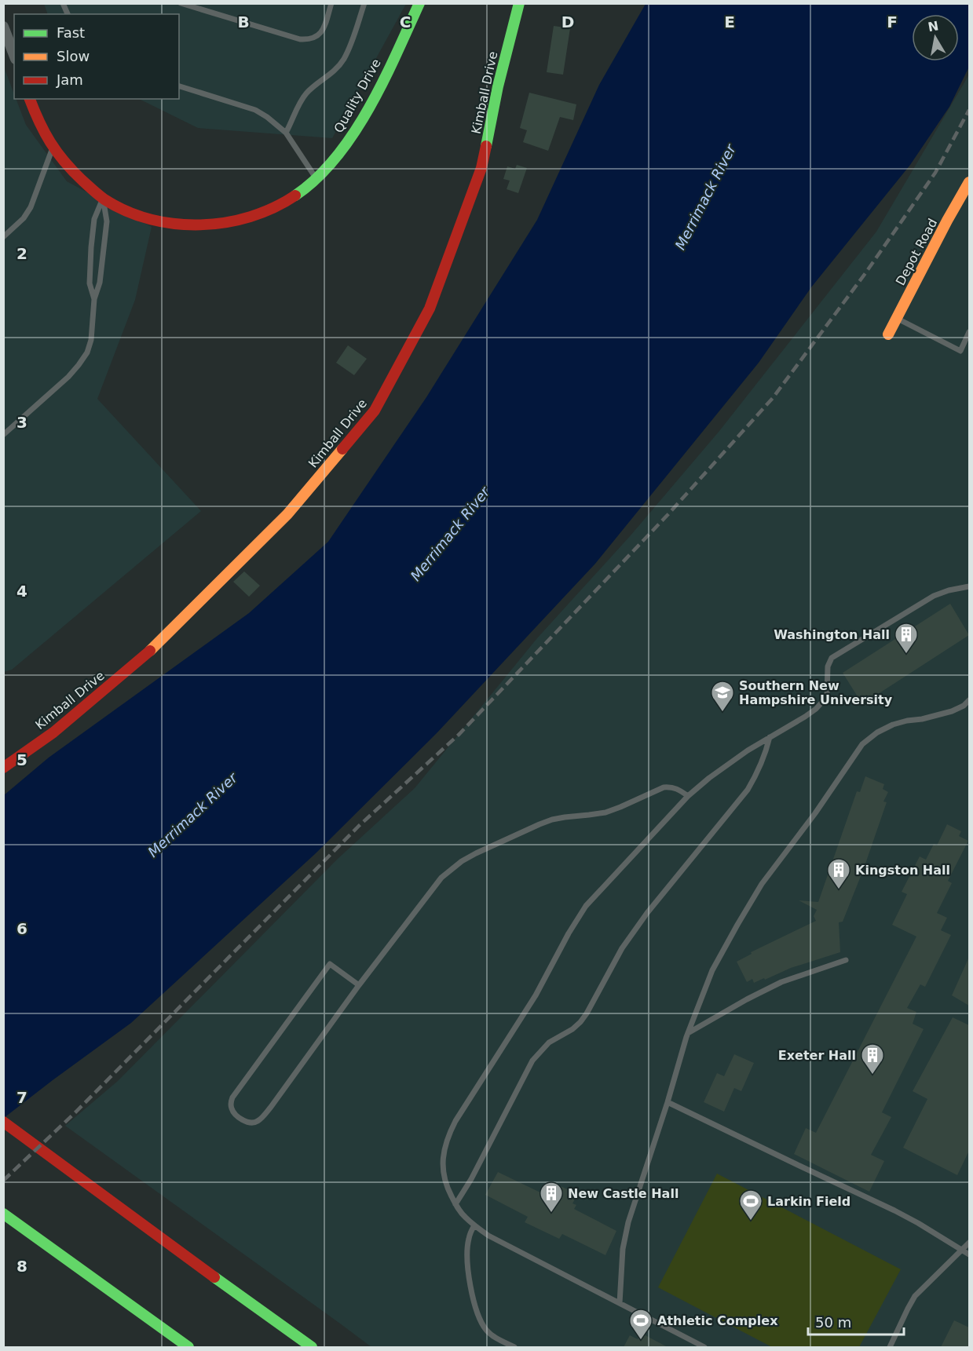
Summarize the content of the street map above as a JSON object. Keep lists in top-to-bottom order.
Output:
{
  "streets": {
    "main road": ["Kimball Drive", "Quality Drive", "Depot Road"]
  },
  "water": ["Merrimack River"],
  "places": {
    "building": [
      "Washington Hall",
      "Kingston Hall",
      "Exeter Hall",
      "New Castle Hall"
    ],
    "school or university": ["Southern New Hampshire University"],
    "sports": ["Larkin Field", "Athletic Complex"]
  },
  "legend": ["Fast", "Slow", "Jam"],
  "scale_bar": "50 m",
  "north": "top",
  "grid": {
    "columns": [
      "B",
      "C",
      "D",
      "E",
      "F"
    ],
    "rows": [
      "2",
      "3",
      "4",
      "5",
      "6",
      "7",
      "8"
    ]
  }
}
